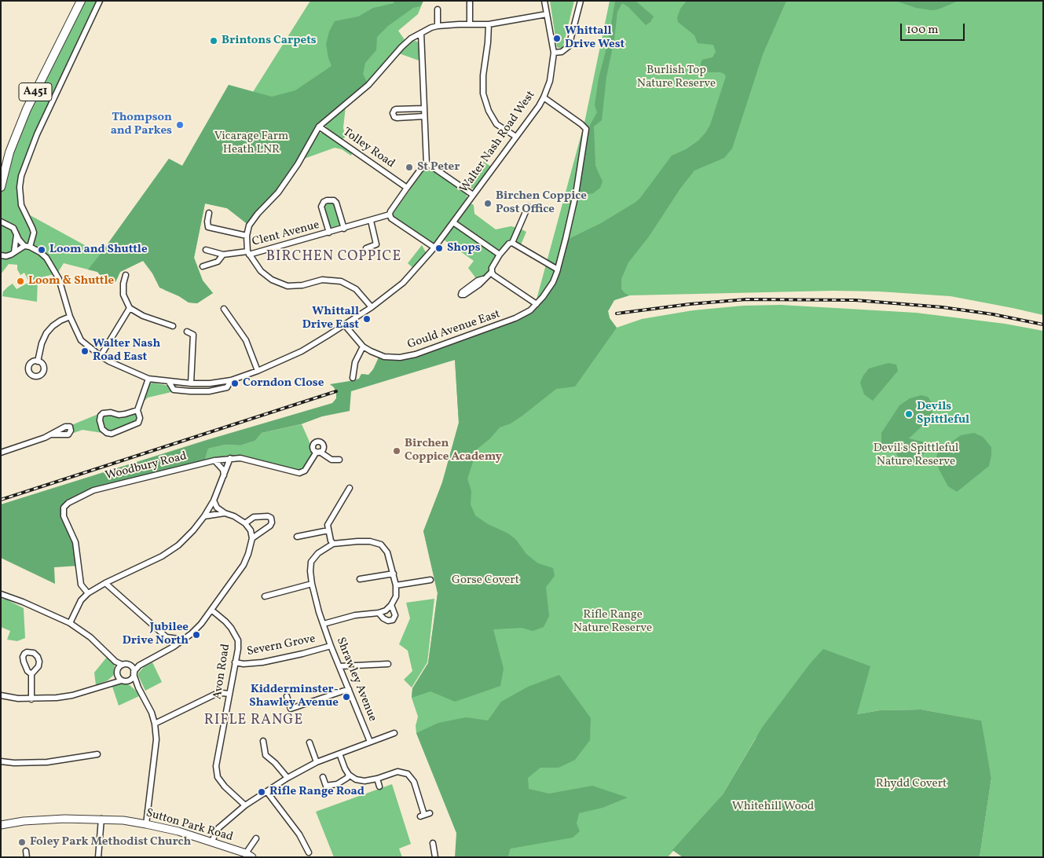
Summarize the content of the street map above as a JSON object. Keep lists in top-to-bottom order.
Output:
{
  "streets": {
    "main road": ["A451", "Sutton Park Road"],
    "street": [
      "Walter Nash Road West",
      "Tolley Road",
      "Clent Avenue",
      "Gould Avenue East",
      "Woodbury Road",
      "Severn Grove",
      "Avon Road",
      "Shrawley Avenue"
    ]
  },
  "crossings": [
    ["Walter Nash Road West", "Gould Avenue East"],
    ["Severn Grove", "Avon Road"],
    ["Severn Grove", "Shrawley Avenue"]
  ],
  "districts": ["BIRCHEN COPPICE", "RIFLE RANGE"],
  "parks": [
    "Burlish Top Nature Reserve",
    "Vicarage Farm Heath LNR",
    "Devil's Spittleful Nature Reserve",
    "Gorse Covert",
    "Rifle Range Nature Reserve",
    "Rhydd Covert",
    "Whitehill Wood"
  ],
  "places": [
    "Whittall Drive West",
    "Brintons Carpets",
    "Thompson and Parkes",
    "St Peter",
    "Birchen Coppice Post Office",
    "Shops",
    "Loom and Shuttle",
    "Loom & Shuttle",
    "Whittall Drive East",
    "Walter Nash Road East",
    "Corndon Close",
    "Devils Spittleful",
    "Birchen Coppice Academy",
    "Jubilee Drive North",
    "Kidderminster- Shawley Avenue",
    "Rifle Range Road",
    "Foley Park Methodist Church"
  ],
  "scale_bar": "100 m"
}
